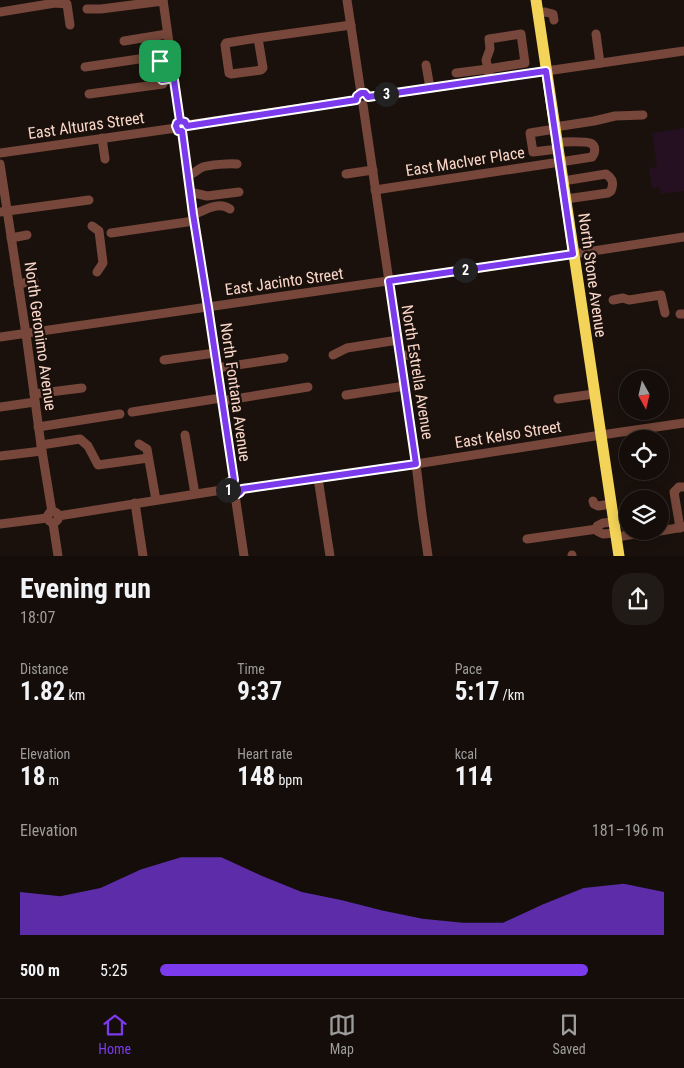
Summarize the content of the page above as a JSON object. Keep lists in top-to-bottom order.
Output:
{
  "streets": {
    "main road": ["North Stone Avenue"],
    "street": [
      "East Alturas Street",
      "East MacIver Place",
      "East Jacinto Street",
      "North Geronimo Avenue",
      "North Estrella Avenue",
      "North Fontana Avenue",
      "East Kelso Street"
    ]
  },
  "crossings": [
    ["East Alturas Street", "North Stone Avenue"],
    ["East Alturas Street", "North Estrella Avenue"],
    ["East Alturas Street", "North Fontana Avenue"],
    ["East MacIver Place", "North Stone Avenue"],
    ["East MacIver Place", "North Estrella Avenue"],
    ["North Stone Avenue", "East Jacinto Street"],
    ["North Stone Avenue", "East Kelso Street"],
    ["East Jacinto Street", "North Geronimo Avenue"],
    ["East Jacinto Street", "North Estrella Avenue"],
    ["East Jacinto Street", "North Fontana Avenue"],
    ["North Geronimo Avenue", "East Kelso Street"],
    ["North Estrella Avenue", "East Kelso Street"],
    ["North Fontana Avenue", "East Kelso Street"]
  ],
  "north": "bottom",
  "page": {
    "pins": ["3", "2", "1"],
    "heading": ["Evening run", "18:07"],
    "stats": [
      ["Distance", "1.82 km"],
      ["Time", "9:37"],
      ["Pace", "5:17 /km"],
      ["Elevation", "18 m"],
      ["Heart rate", "148 bpm"],
      ["kcal", "114"]
    ],
    "chart": ["Elevation", "181–196 m"],
    "list": [
      {
        "name": "500 m",
        "note": "5:25"
      }
    ],
    "tabs": ["Home", "Map", "Saved"]
  }
}
